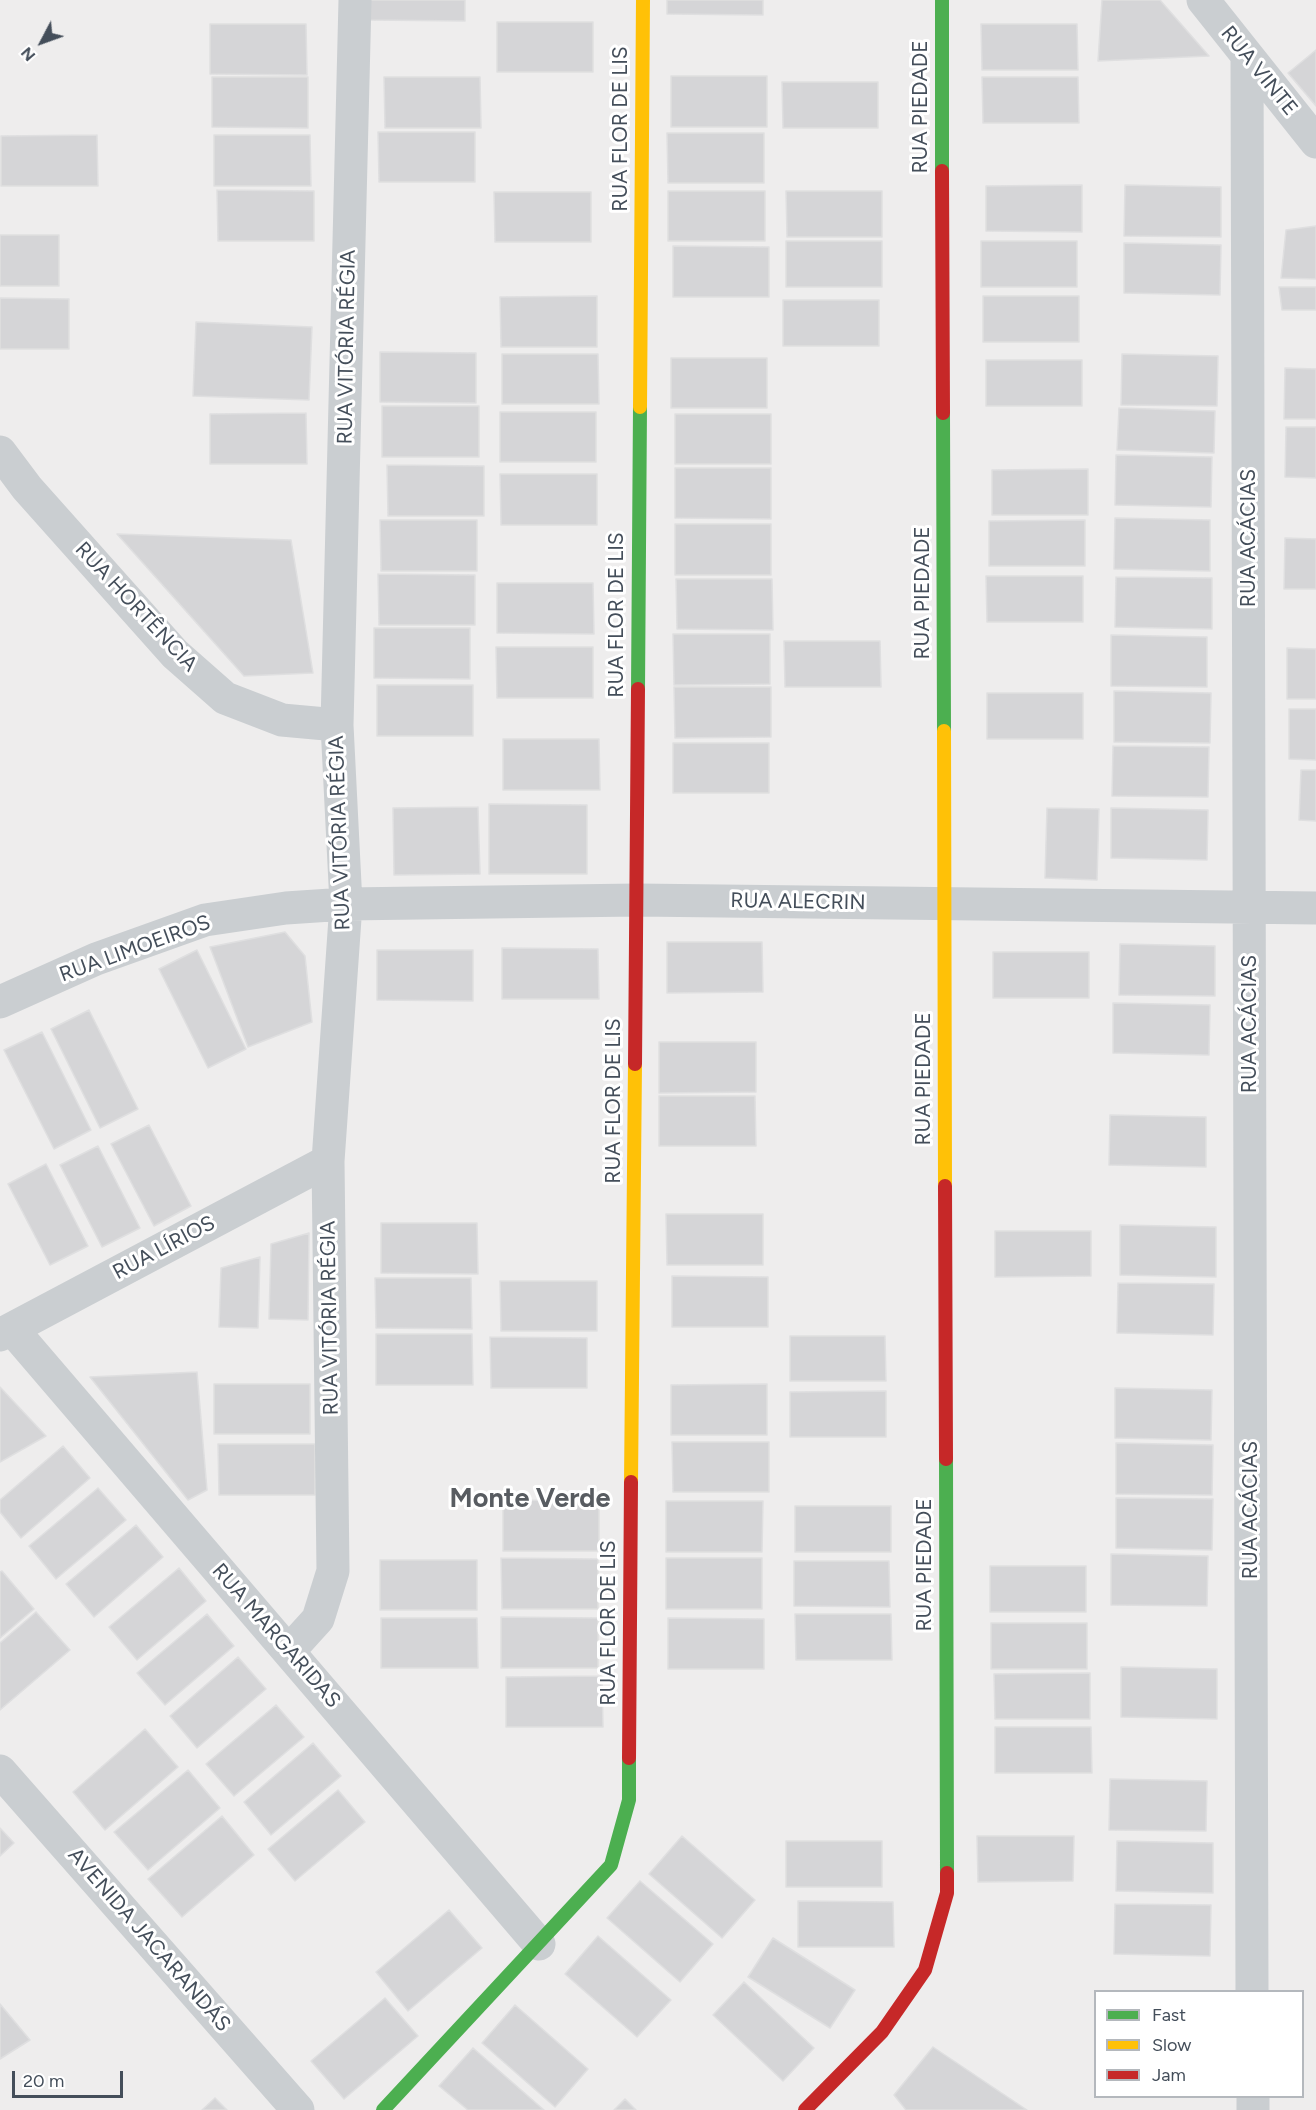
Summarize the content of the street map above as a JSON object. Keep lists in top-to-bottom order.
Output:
{
  "streets": {
    "street": [
      "RUA VINTE",
      "RUA PIEDADE",
      "RUA FLOR DE LIS",
      "RUA VITÓRIA RÉGIA",
      "RUA ACÁCIAS",
      "RUA HORTÊNCIA",
      "RUA ALECRIN",
      "RUA LIMOEIROS",
      "RUA LÍRIOS",
      "RUA MARGARIDAS",
      "AVENIDA JACARANDÁS"
    ]
  },
  "crossings": [
    ["RUA VINTE", "RUA ACÁCIAS"],
    ["RUA PIEDADE", "RUA ALECRIN"],
    ["RUA FLOR DE LIS", "RUA ALECRIN"],
    ["RUA FLOR DE LIS", "RUA MARGARIDAS"],
    ["RUA VITÓRIA RÉGIA", "RUA HORTÊNCIA"],
    ["RUA VITÓRIA RÉGIA", "RUA ALECRIN"],
    ["RUA VITÓRIA RÉGIA", "RUA LIMOEIROS"],
    ["RUA VITÓRIA RÉGIA", "RUA LÍRIOS"],
    ["RUA VITÓRIA RÉGIA", "RUA MARGARIDAS"],
    ["RUA ACÁCIAS", "RUA ALECRIN"],
    ["RUA ALECRIN", "RUA LIMOEIROS"],
    ["RUA LÍRIOS", "RUA MARGARIDAS"]
  ],
  "districts": ["Monte Verde"],
  "legend": ["Fast", "Slow", "Jam"],
  "scale_bar": "20 m",
  "north": "bottom left"
}
